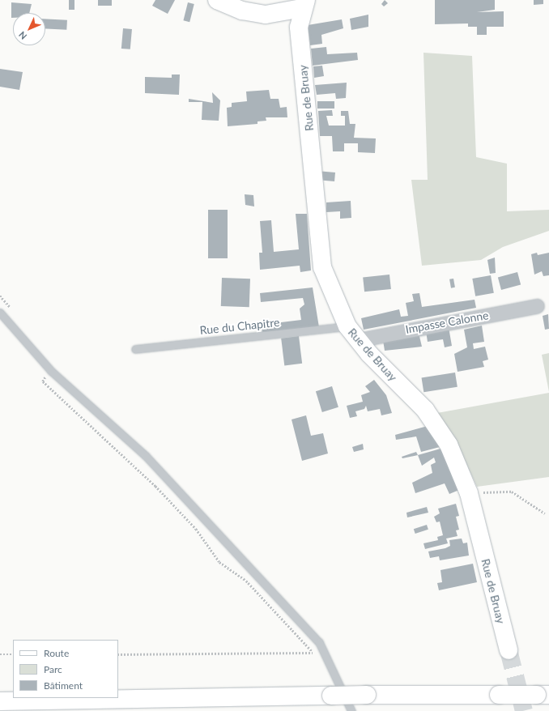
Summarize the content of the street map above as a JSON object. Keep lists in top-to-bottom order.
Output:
{
  "streets": {
    "street": ["Rue de Bruay", "Impasse Calonne"],
    "lane": ["Rue du Chapitre"]
  },
  "crossings": [
    ["Rue de Bruay", "Impasse Calonne"],
    ["Rue de Bruay", "Rue du Chapitre"],
    ["Impasse Calonne", "Rue du Chapitre"]
  ],
  "legend": ["Route", "Parc", "Bâtiment"],
  "north": "bottom left"
}
